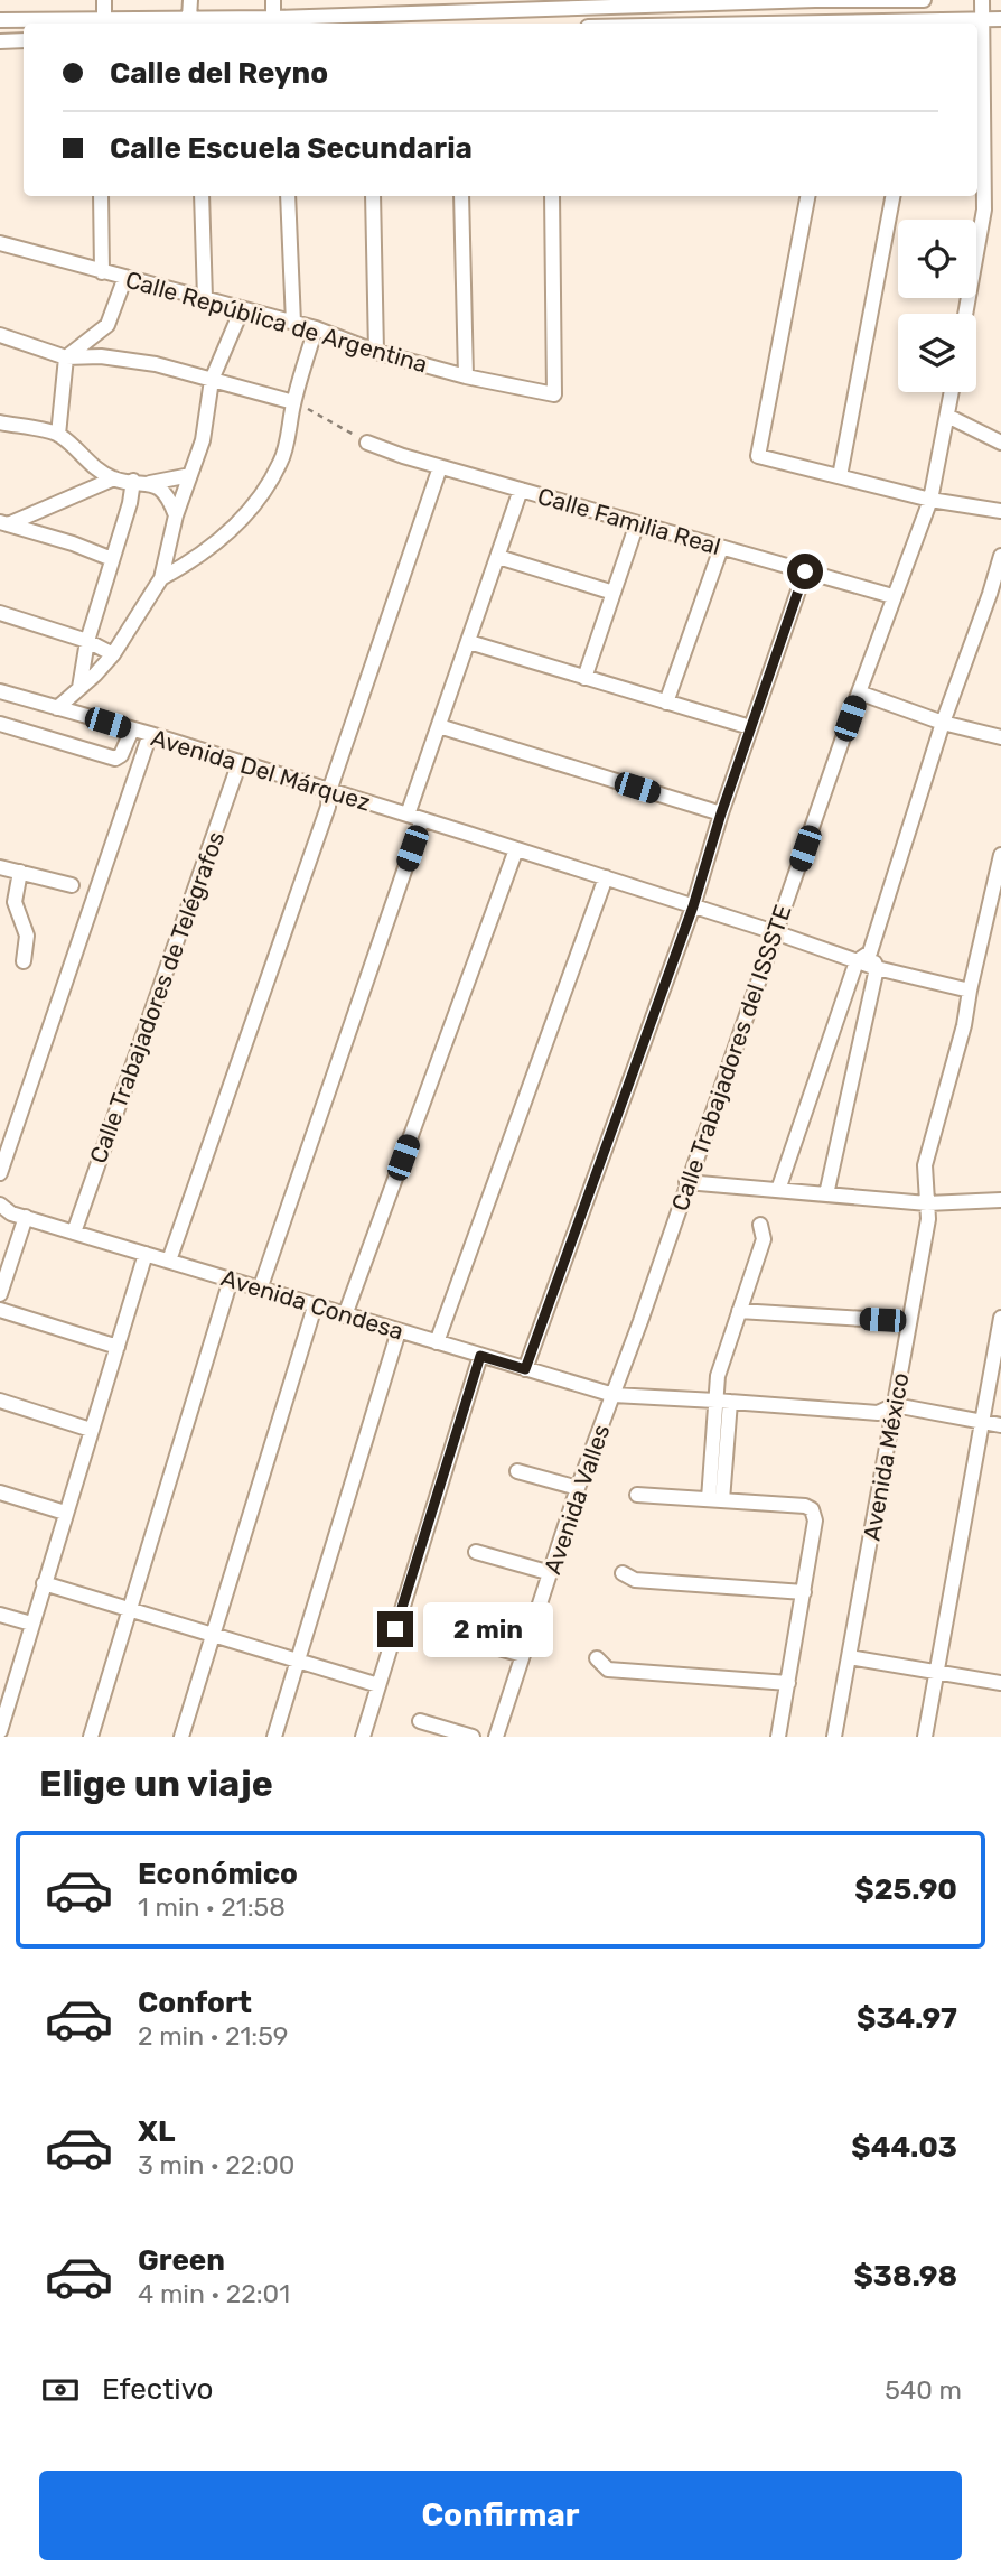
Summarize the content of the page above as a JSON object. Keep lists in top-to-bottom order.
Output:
{
  "streets": {
    "street": [
      "Calle República de Argentina",
      "Calle Familia Real",
      "Avenida Del Márquez",
      "Calle Trabajadores de Telégrafos",
      "Calle Trabajadores del ISSSTE",
      "Avenida Condesa",
      "Avenida México",
      "Avenida Valles"
    ]
  },
  "crossings": [
    ["Calle Familia Real", "Calle Trabajadores del ISSSTE"],
    ["Avenida Del Márquez", "Calle Trabajadores de Telégrafos"],
    ["Avenida Del Márquez", "Calle Trabajadores del ISSSTE"],
    ["Avenida Del Márquez", "Avenida México"],
    ["Calle Trabajadores de Telégrafos", "Avenida Condesa"],
    ["Calle Trabajadores del ISSSTE", "Avenida Condesa"],
    ["Calle Trabajadores del ISSSTE", "Avenida Valles"],
    ["Avenida Condesa", "Avenida México"],
    ["Avenida Condesa", "Avenida Valles"]
  ],
  "page": {
    "banner": ["Calle del Reyno", "Calle Escuela Secundaria"],
    "bubble": "2 min",
    "heading": "Elige un viaje",
    "list": [
      {
        "name": "Económico",
        "note": "1 min · 21:58",
        "value": "$25.90"
      },
      {
        "name": "Confort",
        "note": "2 min · 21:59",
        "value": "$34.97"
      },
      {
        "name": "XL",
        "note": "3 min · 22:00",
        "value": "$44.03"
      },
      {
        "name": "Green",
        "note": "4 min · 22:01",
        "value": "$38.98"
      }
    ],
    "pay": ["Efectivo", "540 m"],
    "buttons": "Confirmar"
  }
}
